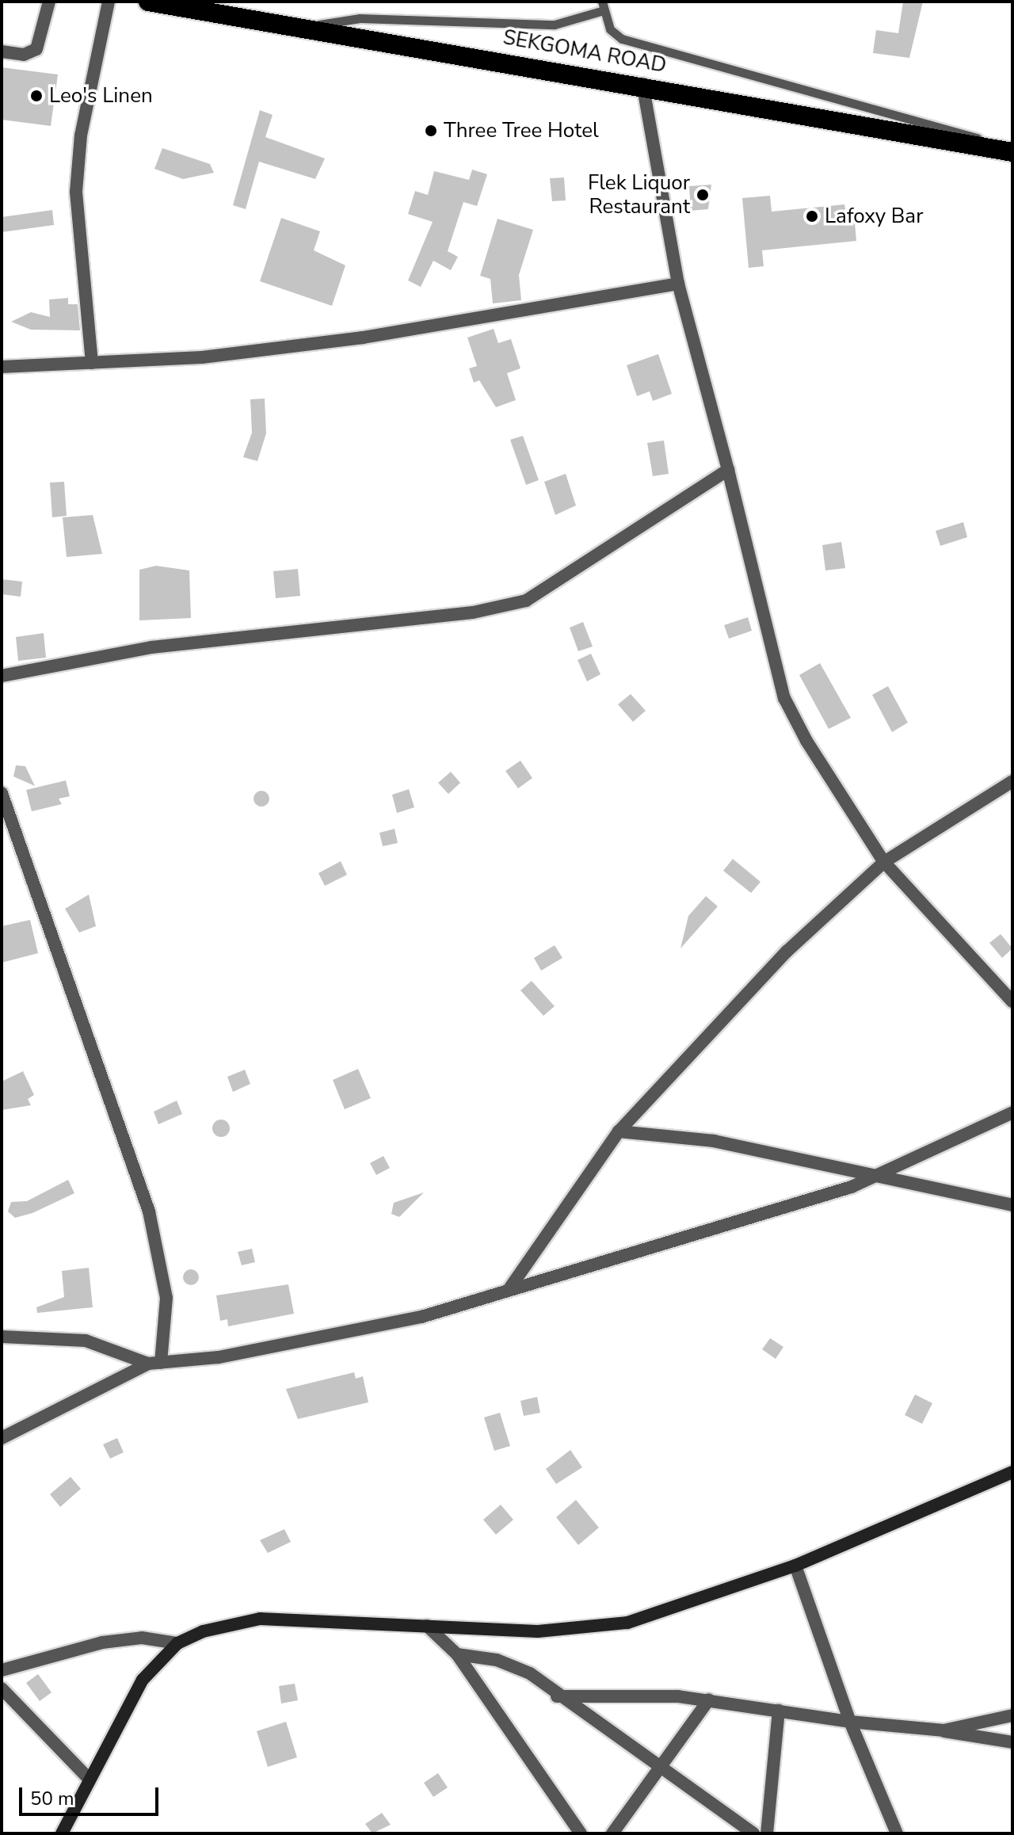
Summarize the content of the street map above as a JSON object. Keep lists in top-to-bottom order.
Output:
{
  "streets": {
    "highway": ["SEKGOMA ROAD"]
  },
  "places": [
    "Leo's Linen",
    "Three Tree Hotel",
    "Flek Liquor Restaurant",
    "Lafoxy Bar"
  ],
  "scale_bar": "50 m"
}
